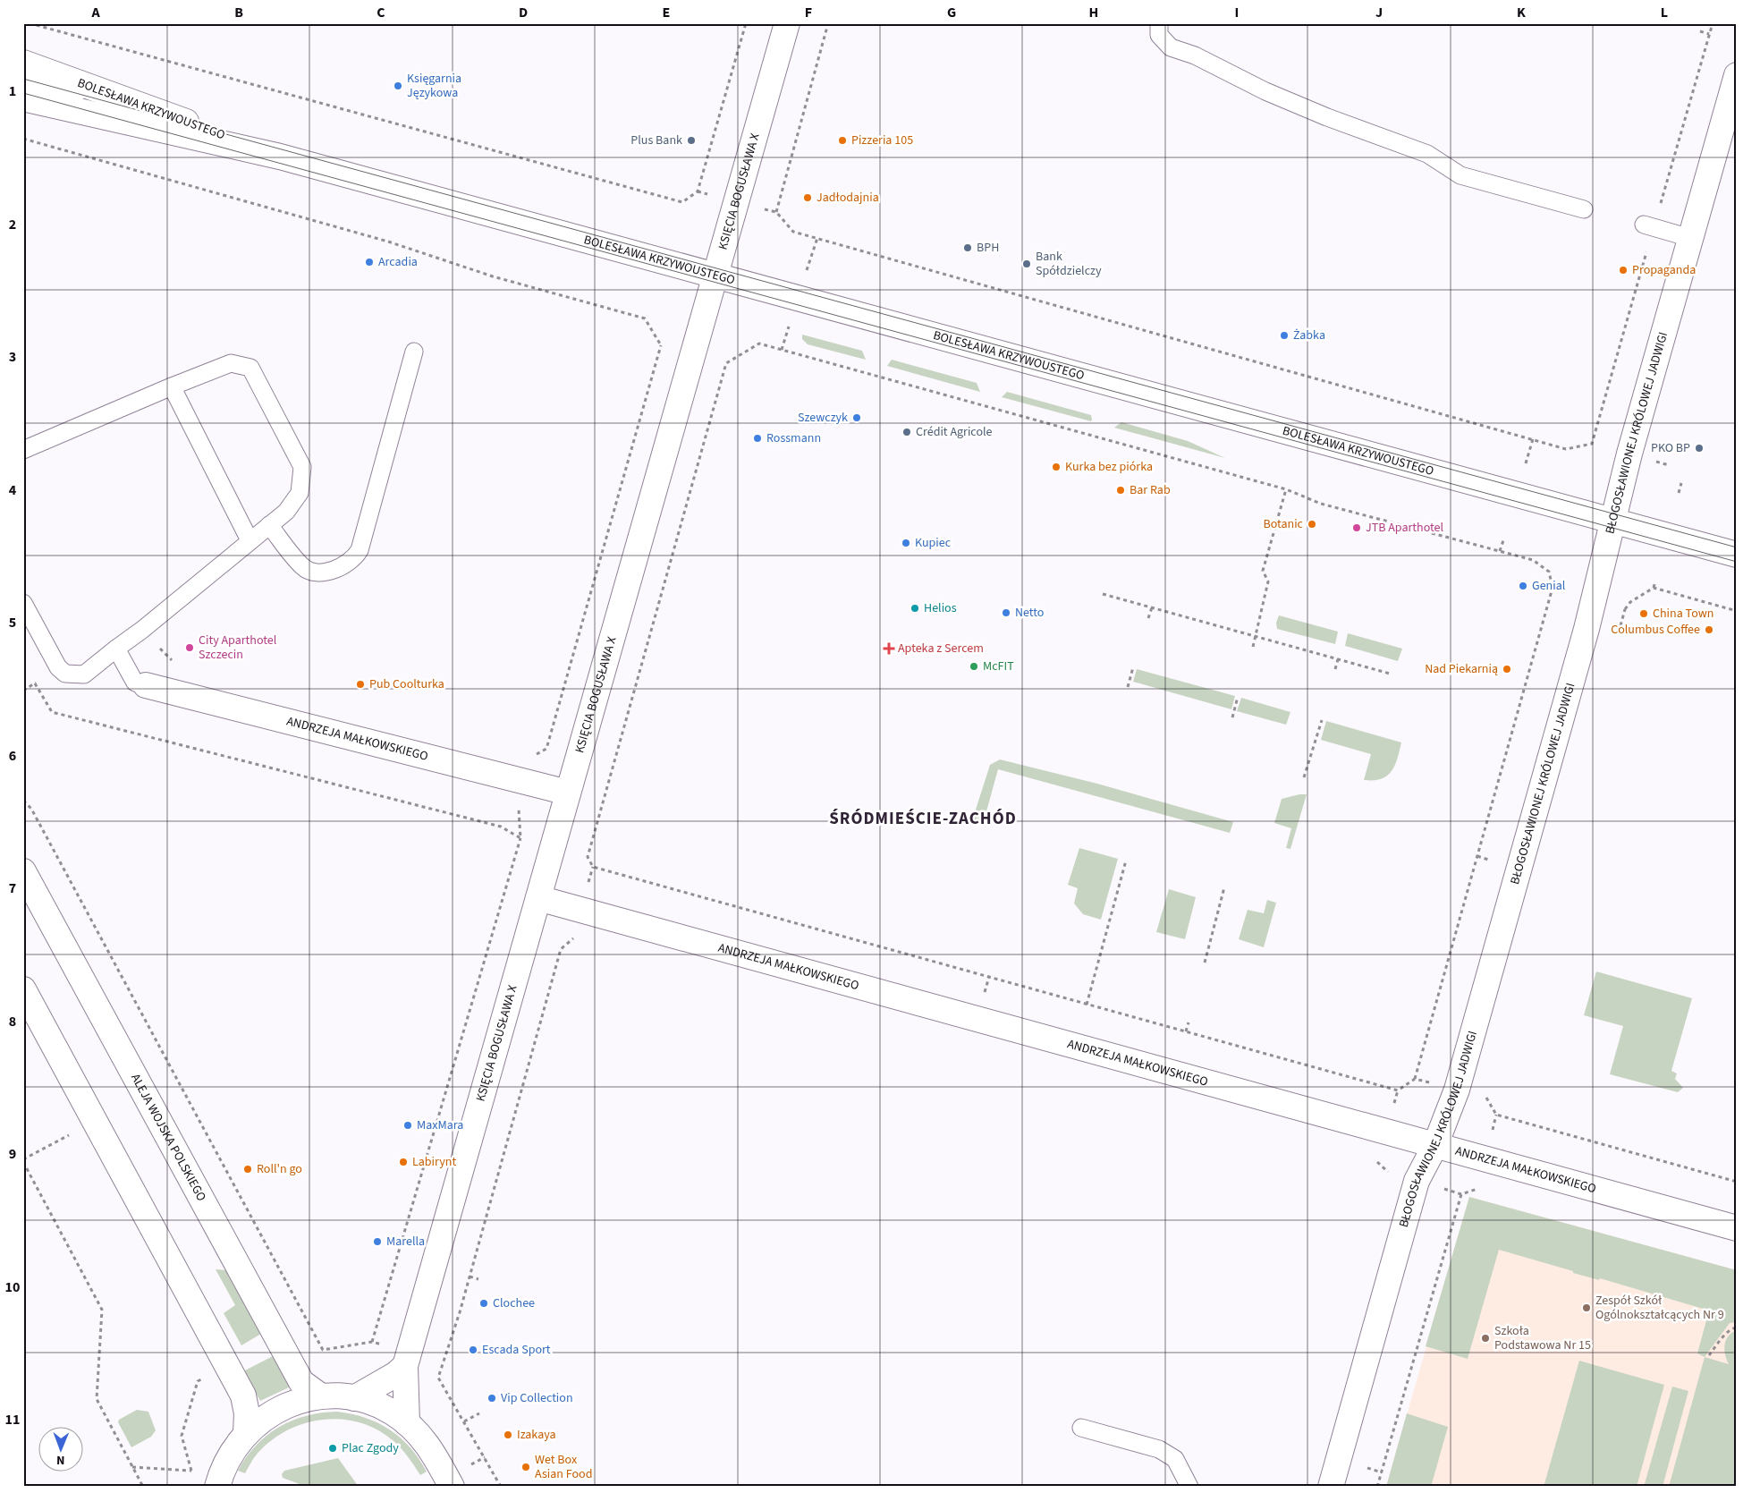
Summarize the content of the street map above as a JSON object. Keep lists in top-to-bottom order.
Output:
{
  "streets": {
    "street": [
      "BOLESŁAWA KRZYWOUSTEGO",
      "KSIĘCIA BOGUSŁAWA X",
      "BŁOGOSŁAWIONEJ KRÓLOWEJ JADWIGI",
      "ANDRZEJA MAŁKOWSKIEGO",
      "ALEJA WOJSKA POLSKIEGO"
    ]
  },
  "crossings": [
    ["BOLESŁAWA KRZYWOUSTEGO", "KSIĘCIA BOGUSŁAWA X"],
    ["BOLESŁAWA KRZYWOUSTEGO", "BŁOGOSŁAWIONEJ KRÓLOWEJ JADWIGI"],
    ["KSIĘCIA BOGUSŁAWA X", "ANDRZEJA MAŁKOWSKIEGO"],
    ["BŁOGOSŁAWIONEJ KRÓLOWEJ JADWIGI", "ANDRZEJA MAŁKOWSKIEGO"]
  ],
  "districts": ["ŚRÓDMIEŚCIE-ZACHÓD"],
  "places": {
    "other": [
      "Księgarnia Językowa",
      "Plus Bank",
      "Pizzeria 105",
      "Jadłodajnia",
      "BPH",
      "Arcadia",
      "Bank Spółdzielczy",
      "Propaganda",
      "Żabka",
      "Szewczyk",
      "Crédit Agricole",
      "Rossmann",
      "PKO BP",
      "Kurka bez piórka",
      "Bar Rab",
      "Botanic",
      "JTB Aparthotel",
      "Kupiec",
      "Genial",
      "Helios",
      "Netto",
      "China Town",
      "Columbus Coffee",
      "City Aparthotel Szczecin",
      "McFIT",
      "Nad Piekarnią",
      "Pub Coolturka",
      "MaxMara",
      "Labirynt",
      "Roll'n go",
      "Marella",
      "Clochee",
      "Zespół Szkół Ogólnokształcących Nr 9",
      "Szkoła Podstawowa Nr 15",
      "Escada Sport",
      "Vip Collection",
      "Izakaya",
      "Plac Zgody",
      "Wet Box Asian Food"
    ],
    "health": ["Apteka z Sercem"]
  },
  "north": "bottom",
  "grid": {
    "columns": [
      "A",
      "B",
      "C",
      "D",
      "E",
      "F",
      "G",
      "H",
      "I",
      "J",
      "K",
      "L"
    ],
    "rows": [
      "1",
      "2",
      "3",
      "4",
      "5",
      "6",
      "7",
      "8",
      "9",
      "10",
      "11"
    ]
  }
}
